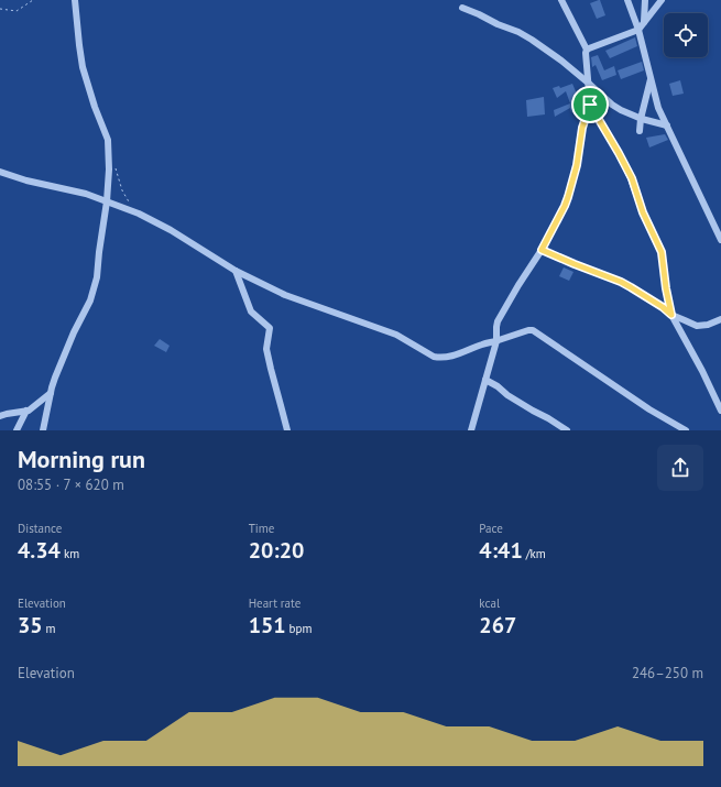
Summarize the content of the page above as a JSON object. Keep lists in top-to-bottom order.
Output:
{
  "page": {
    "heading": ["Morning run", "08:55 · 7 × 620 m"],
    "stats": [
      ["Distance", "4.34 km"],
      ["Time", "20:20"],
      ["Pace", "4:41 /km"],
      ["Elevation", "35 m"],
      ["Heart rate", "151 bpm"],
      ["kcal", "267"]
    ],
    "chart": ["Elevation", "246–250 m"]
  }
}
